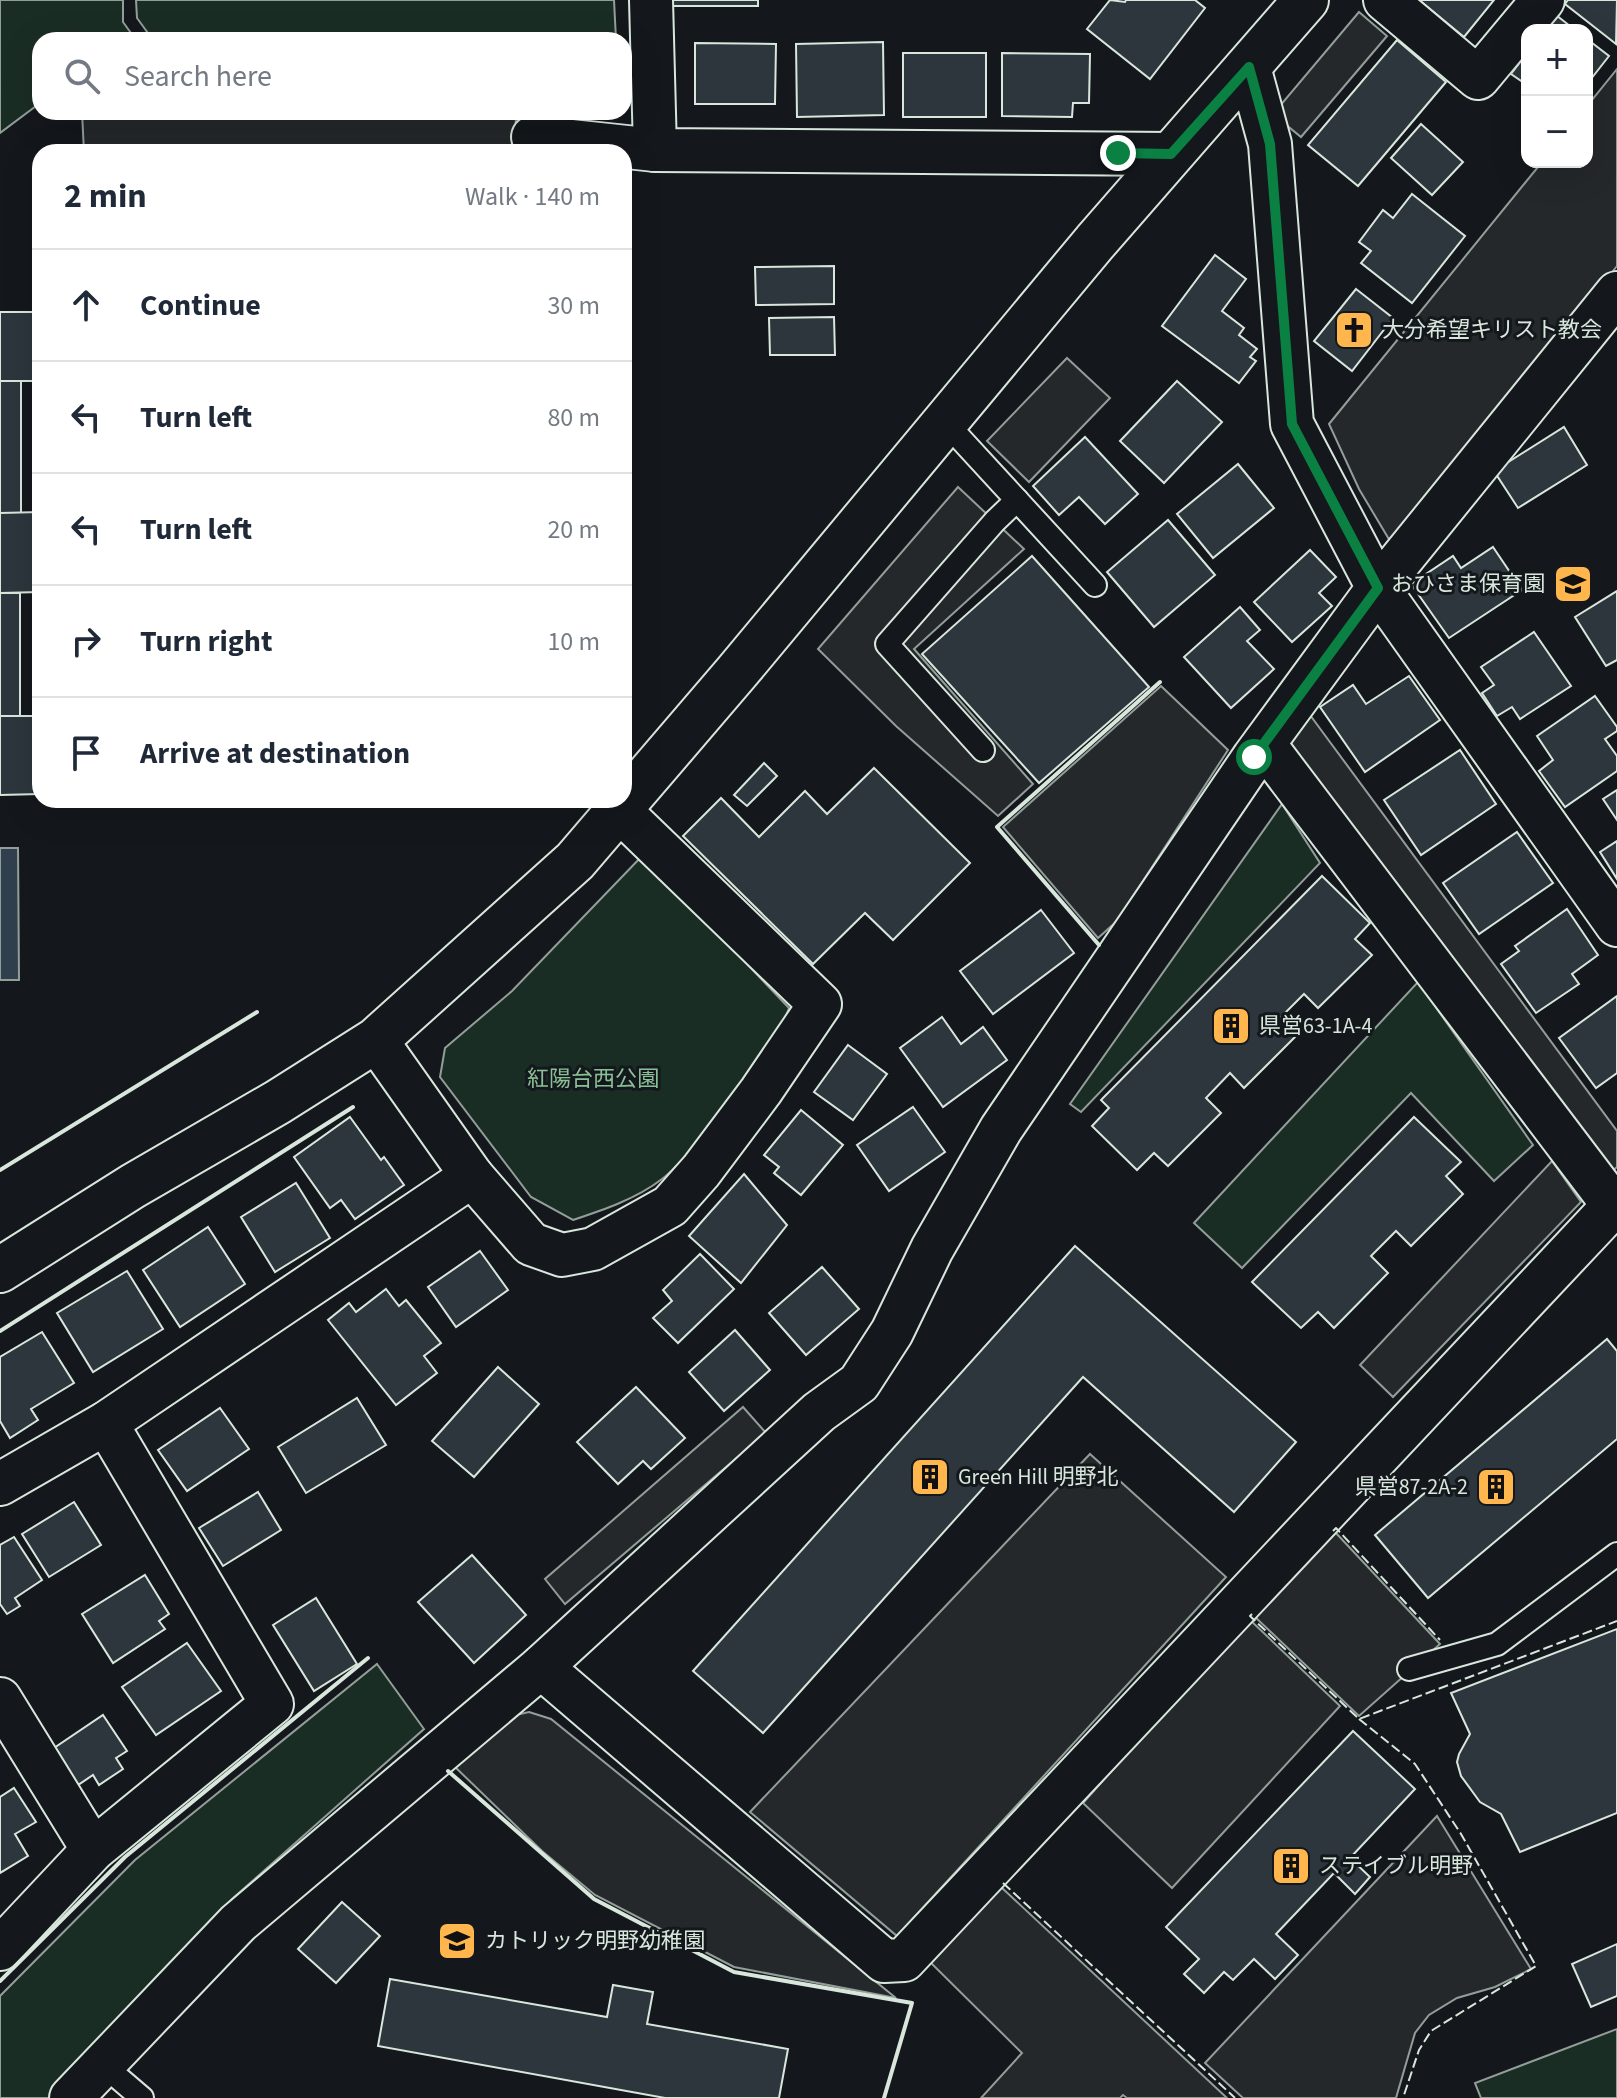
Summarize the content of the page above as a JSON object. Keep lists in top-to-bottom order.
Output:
{
  "parks": ["紅陽台西公園"],
  "places": {
    "church": ["大分希望キリスト教会"],
    "school or university": ["おひさま保育園", "カトリック明野幼稚園"],
    "building": [
      "県営63-1A-4",
      "Green Hill 明野北",
      "県営87-2A-2",
      "ステイブル明野"
    ]
  },
  "page": {
    "map_buttons": ["+", "−"],
    "search": "Search here",
    "heading": ["2 min", "Walk · 140 m"],
    "list": [
      ["Continue", "30 m"],
      ["Turn left", "80 m"],
      ["Turn left", "20 m"],
      ["Turn right", "10 m"],
      "Arrive at destination"
    ]
  }
}
